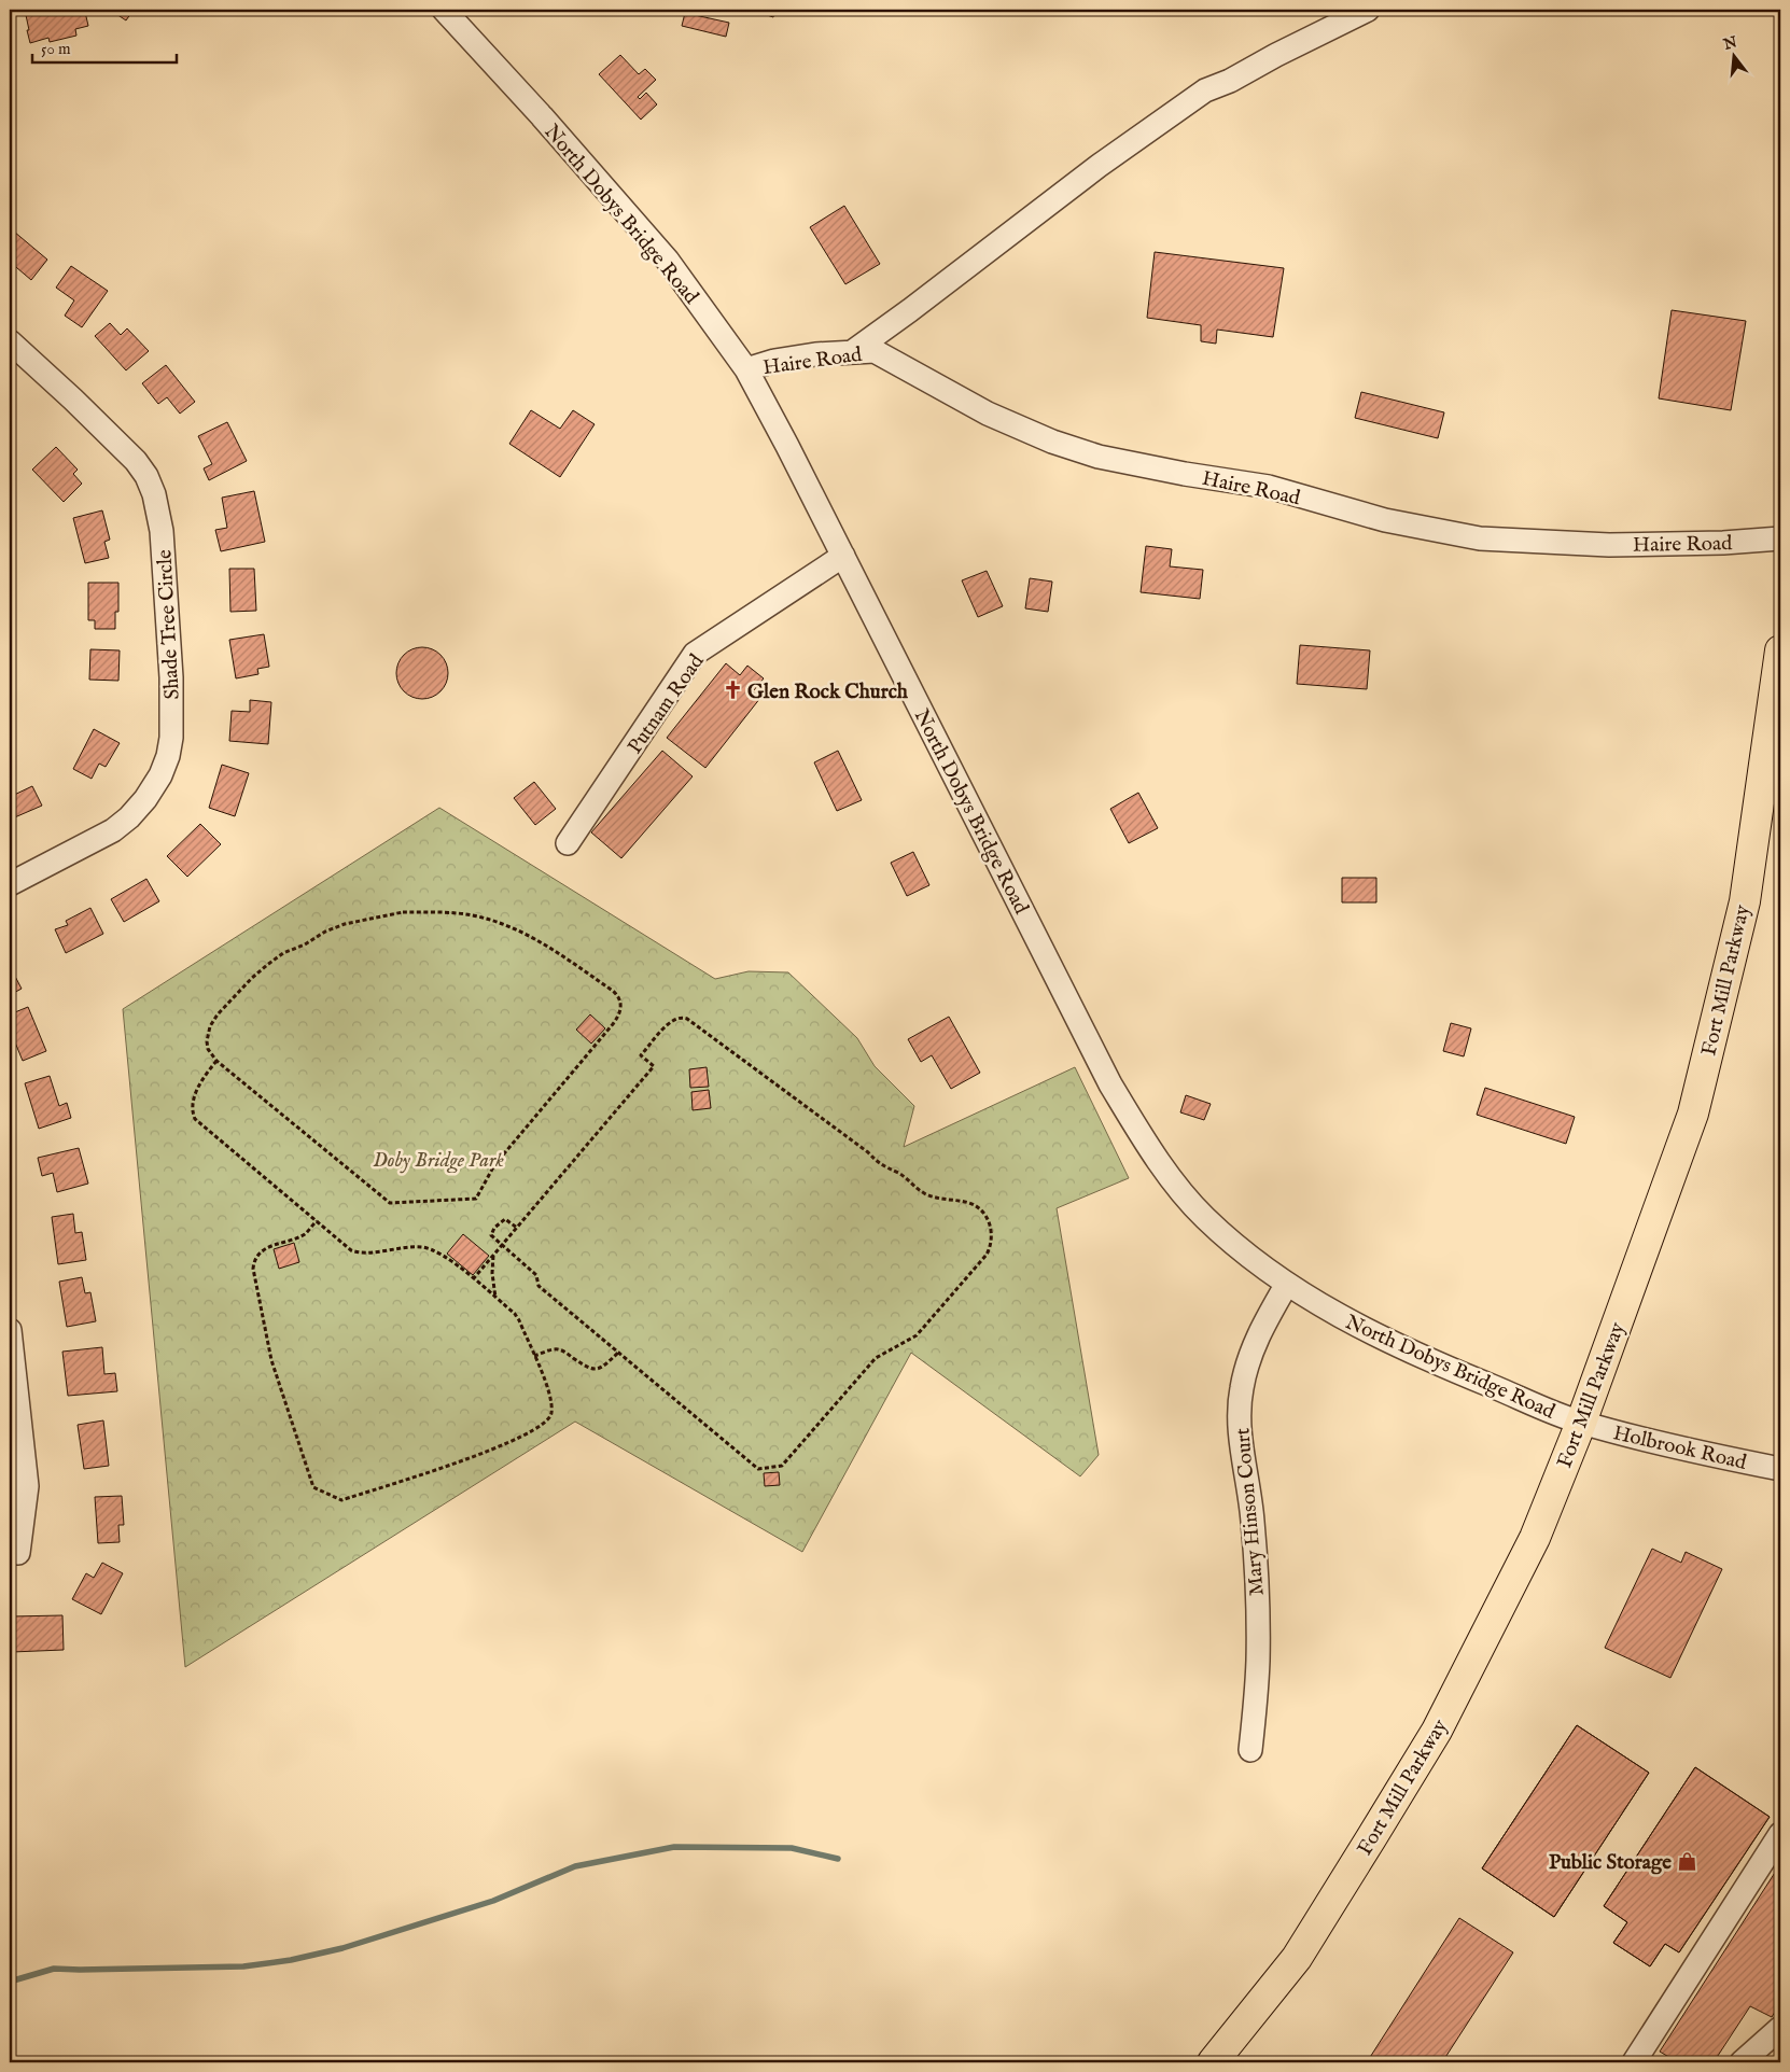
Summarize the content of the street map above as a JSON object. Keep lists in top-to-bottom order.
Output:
{
  "streets": {
    "main road": ["Fort Mill Parkway"],
    "street": [
      "North Dobys Bridge Road",
      "Haire Road",
      "Shade Tree Circle",
      "Putnam Road",
      "Holbrook Road",
      "Mary Hinson Court"
    ]
  },
  "crossings": [
    ["North Dobys Bridge Road", "Haire Road"],
    ["North Dobys Bridge Road", "Putnam Road"],
    ["North Dobys Bridge Road", "Fort Mill Parkway"],
    ["North Dobys Bridge Road", "Holbrook Road"],
    ["North Dobys Bridge Road", "Mary Hinson Court"],
    ["Fort Mill Parkway", "Holbrook Road"]
  ],
  "parks": ["Doby Bridge Park"],
  "places": {
    "church": ["Glen Rock Church"],
    "shop": ["Public Storage"]
  },
  "scale_bar": "50 m",
  "north": "top"
}
